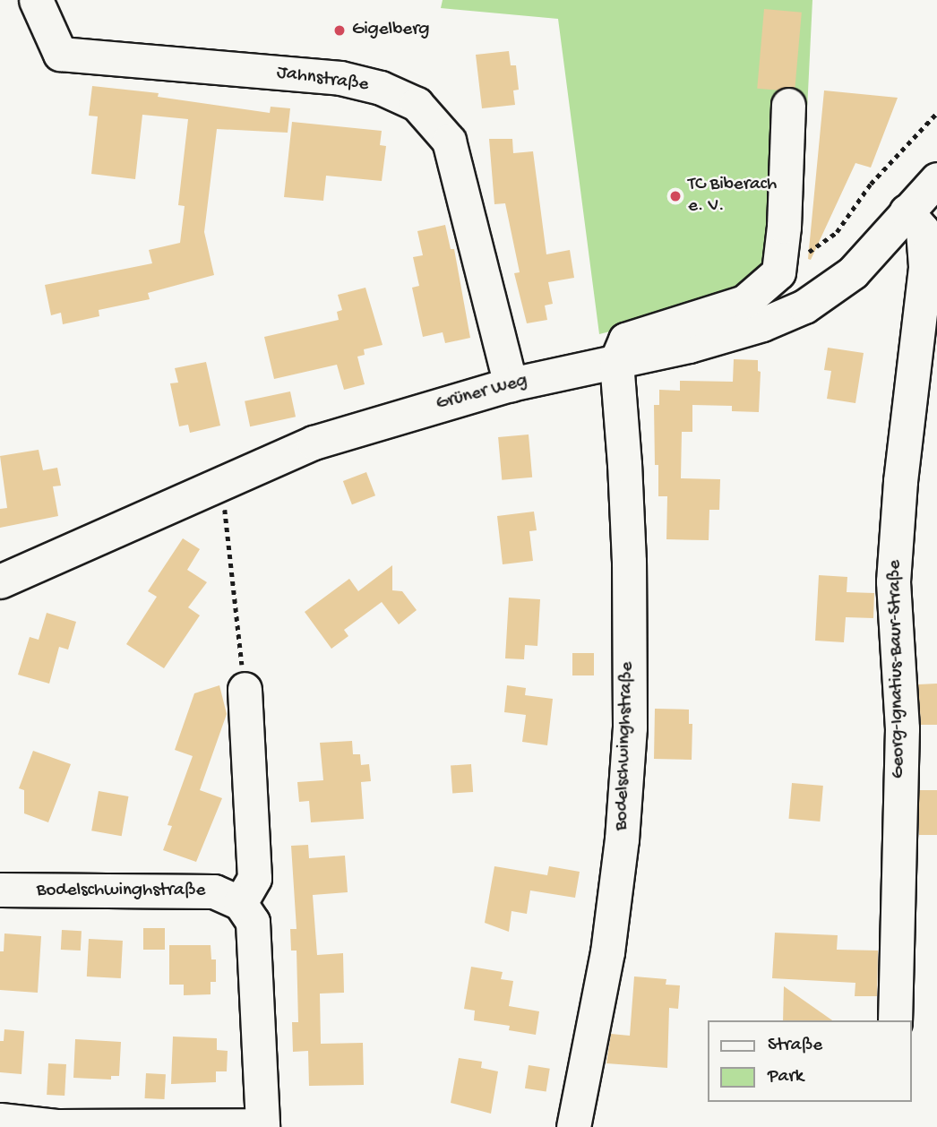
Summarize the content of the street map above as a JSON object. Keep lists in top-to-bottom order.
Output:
{
  "streets": {
    "street": [
      "Jahnstraße",
      "Grüner Weg",
      "Georg-Ignatius-Baur-Straße",
      "Bodelschwinghstraße"
    ]
  },
  "crossings": [
    ["Jahnstraße", "Grüner Weg"],
    ["Grüner Weg", "Georg-Ignatius-Baur-Straße"],
    ["Grüner Weg", "Bodelschwinghstraße"]
  ],
  "places": ["Gigelberg", "TC Biberach e. V."],
  "legend": ["Straße", "Park"]
}
